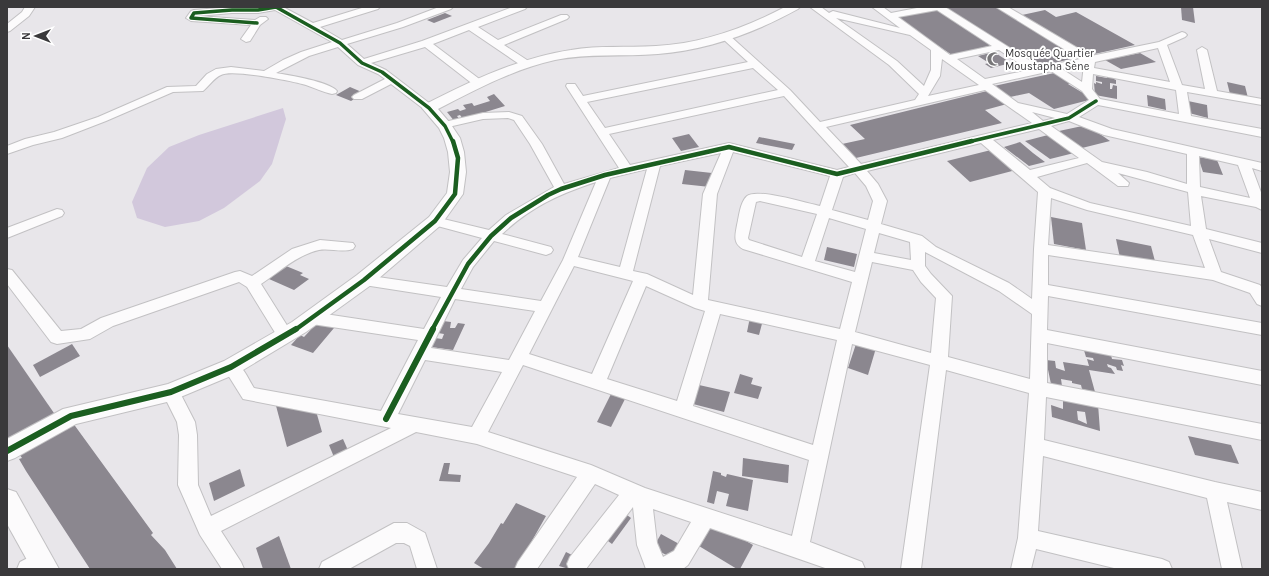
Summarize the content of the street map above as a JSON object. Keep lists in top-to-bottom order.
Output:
{
  "places": {
    "mosque": ["Mosquée Quartier Moustapha Sène"]
  },
  "north": "left"
}
